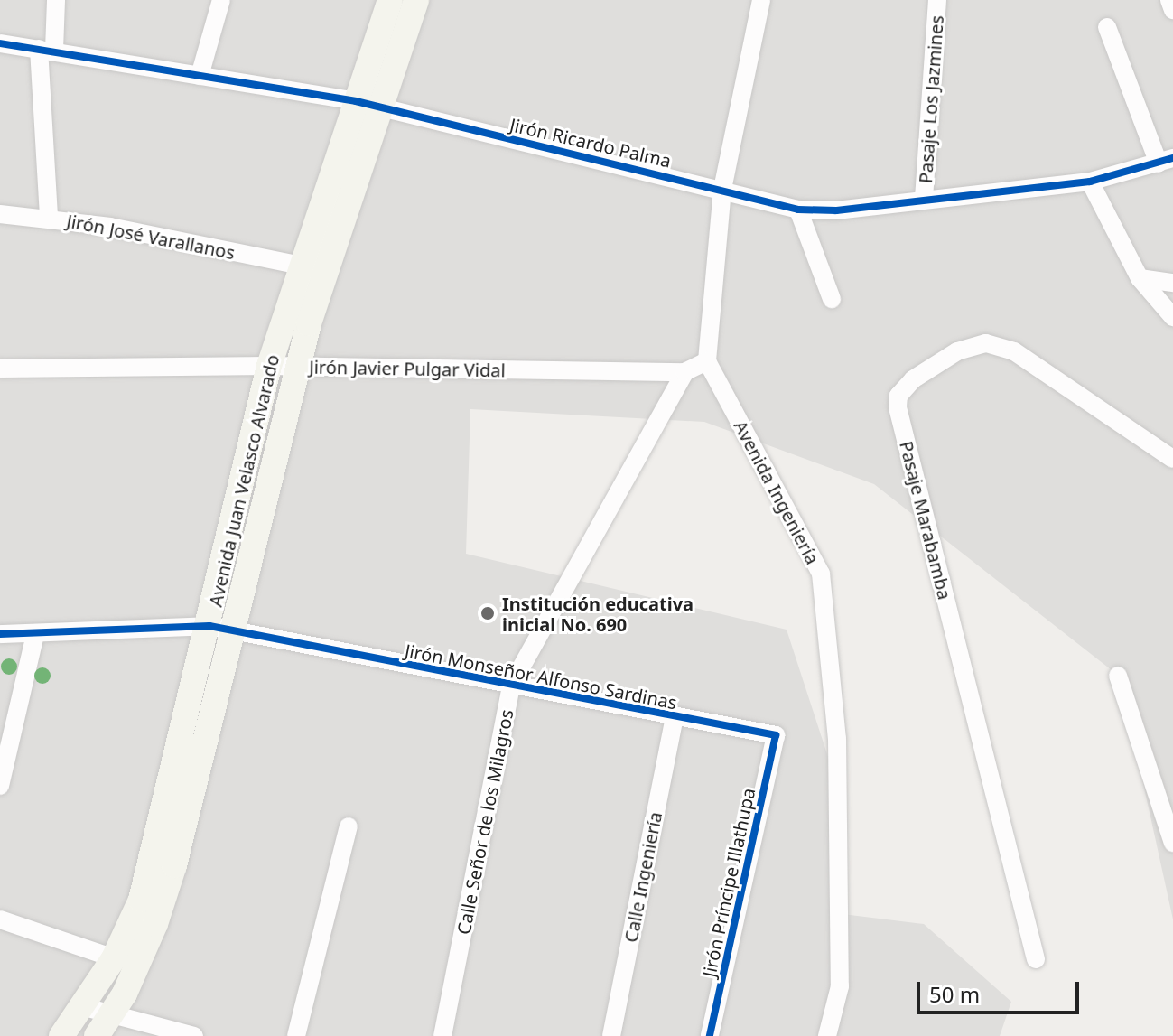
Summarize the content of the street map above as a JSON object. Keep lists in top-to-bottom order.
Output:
{
  "streets": {
    "street": [
      "Pasaje Los Jazmines",
      "Jirón Ricardo Palma",
      "Jirón José Varallanos",
      "Jirón Javier Pulgar Vidal",
      "Avenida Juan Velasco Alvarado",
      "Avenida Ingeniería",
      "Pasaje Marabamba",
      "Jirón Monseñor Alfonso Sardinas",
      "Calle Señor de los Milagros",
      "Calle Ingeniería",
      "Jirón Príncipe Illathupa"
    ]
  },
  "crossings": [
    ["Pasaje Los Jazmines", "Jirón Ricardo Palma"],
    ["Jirón Ricardo Palma", "Avenida Juan Velasco Alvarado"],
    ["Jirón José Varallanos", "Avenida Juan Velasco Alvarado"],
    ["Jirón Javier Pulgar Vidal", "Avenida Juan Velasco Alvarado"],
    ["Jirón Javier Pulgar Vidal", "Calle Señor de los Milagros"],
    ["Avenida Juan Velasco Alvarado", "Jirón Monseñor Alfonso Sardinas"],
    ["Jirón Monseñor Alfonso Sardinas", "Calle Señor de los Milagros"],
    ["Jirón Monseñor Alfonso Sardinas", "Calle Ingeniería"],
    ["Jirón Monseñor Alfonso Sardinas", "Jirón Príncipe Illathupa"]
  ],
  "places": ["Institución educativa inicial No. 690"],
  "scale_bar": "50 m"
}
